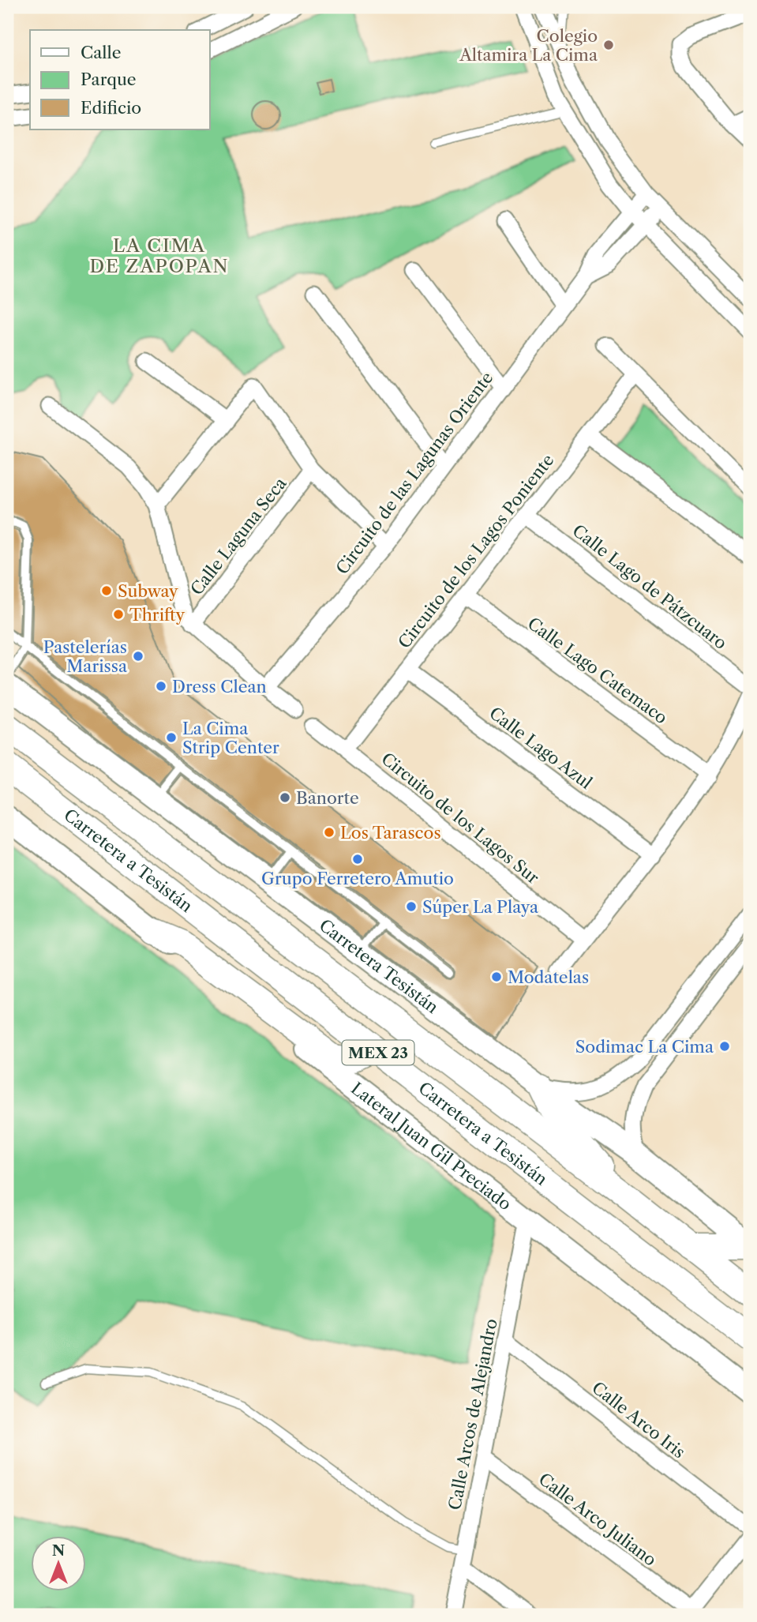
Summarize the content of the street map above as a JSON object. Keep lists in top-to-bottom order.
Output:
{
  "streets": {
    "main road": [
      "Carretera a Tesistán",
      "Carretera Tesistán",
      "MEX 23",
      "Lateral Juan Gil Preciado"
    ],
    "street": [
      "Circuito de las Lagunas Oriente",
      "Calle Laguna Seca",
      "Circuito de los Lagos Poniente",
      "Calle Lago de Pátzcuaro",
      "Calle Lago Catemaco",
      "Calle Lago Azul",
      "Circuito de los Lagos Sur",
      "Calle Arcos de Alejandro",
      "Calle Arco Iris",
      "Calle Arco Juliano"
    ]
  },
  "crossings": [
    ["Circuito de los Lagos Poniente", "Calle Lago de Pátzcuaro"],
    ["Circuito de los Lagos Poniente", "Calle Lago Catemaco"],
    ["Circuito de los Lagos Poniente", "Calle Lago Azul"],
    ["Circuito de los Lagos Poniente", "Circuito de los Lagos Sur"],
    ["Lateral Juan Gil Preciado", "Calle Arcos de Alejandro"],
    ["Calle Arcos de Alejandro", "Calle Arco Iris"],
    ["Calle Arcos de Alejandro", "Calle Arco Juliano"]
  ],
  "districts": ["LA CIMA DE ZAPOPAN"],
  "places": [
    "Colegio Altamira La Cima",
    "Subway",
    "Thrifty",
    "Pastelerías Marissa",
    "Dress Clean",
    "La Cima Strip Center",
    "Banorte",
    "Los Tarascos",
    "Grupo Ferretero Amutio",
    "Súper La Playa",
    "Modatelas",
    "Sodimac La Cima"
  ],
  "legend": ["Calle", "Parque", "Edificio"],
  "north": "top"
}
